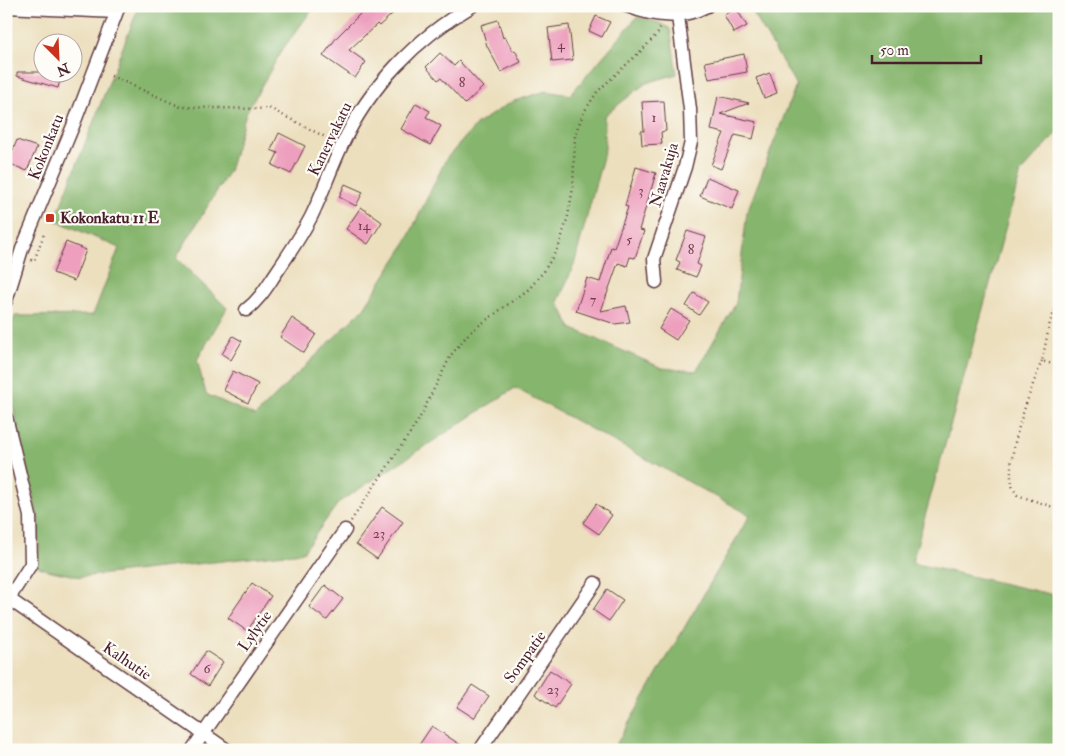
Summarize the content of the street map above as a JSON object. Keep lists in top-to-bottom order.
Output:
{
  "streets": {
    "street": [
      "Kanervakatu",
      "Kokonkatu",
      "Naavakuja",
      "Lylytie",
      "Sompatie",
      "Kalhutie"
    ]
  },
  "crossings": [
    ["Lylytie", "Kalhutie"]
  ],
  "places": {
    "transit": ["Kokonkatu 11 E"]
  },
  "house_numbers": [
    "4",
    "8",
    "1",
    "3",
    "14",
    "5",
    "8",
    "7",
    "23",
    "6",
    "23"
  ],
  "scale_bar": "50 m",
  "north": "bottom right"
}
